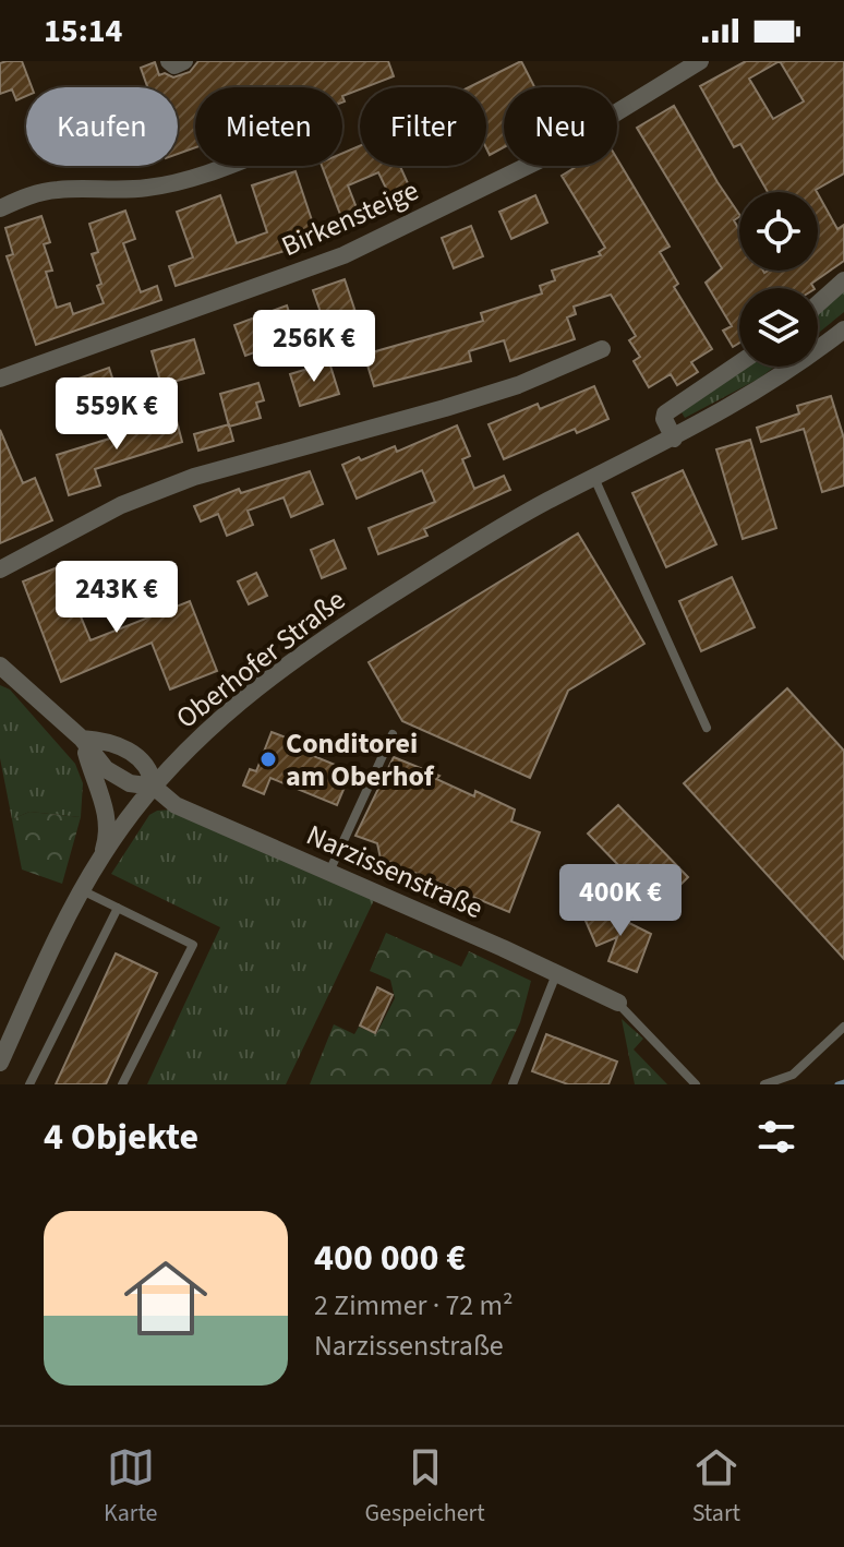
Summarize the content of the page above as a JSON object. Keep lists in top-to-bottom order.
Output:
{
  "streets": {
    "street": ["Birkensteige", "Oberhofer Straße", "Narzissenstraße"]
  },
  "crossings": [
    ["Oberhofer Straße", "Narzissenstraße"]
  ],
  "places": ["Conditorei am Oberhof"],
  "page": {
    "status": "15:14",
    "chip": [
      "Kaufen",
      "Mieten",
      "Filter",
      "Neu"
    ],
    "price": [
      "256K €",
      "559K €",
      "243K €",
      "400K €"
    ],
    "heading": "4 Objekte",
    "list": [
      {
        "name": "400 000 €",
        "note": "2 Zimmer · 72 m² · Narzissenstraße"
      }
    ],
    "tabs": ["Karte", "Gespeichert", "Start"]
  }
}
